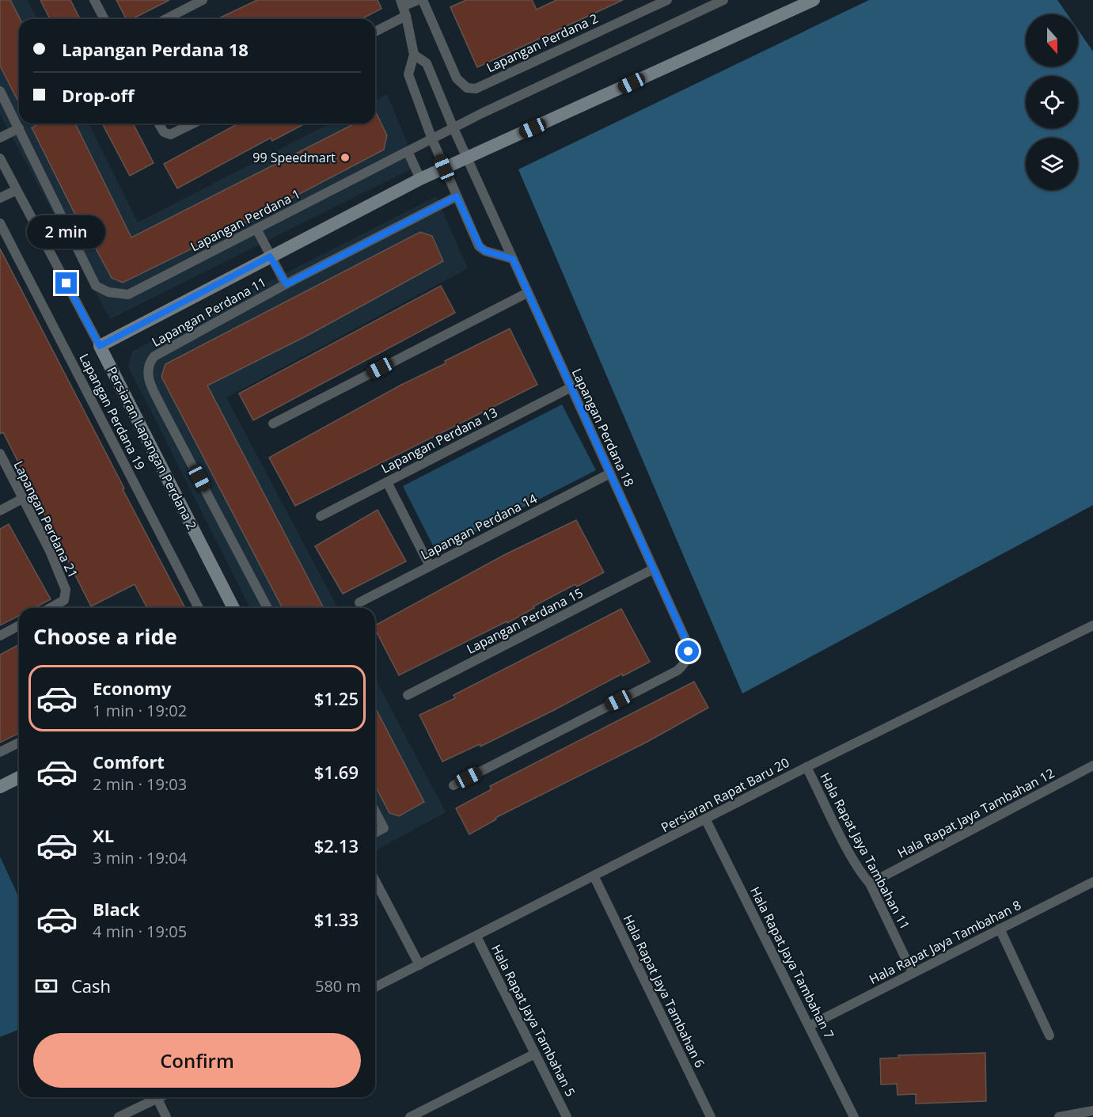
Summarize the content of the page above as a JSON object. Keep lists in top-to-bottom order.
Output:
{
  "streets": {
    "street": [
      "Lapangan Perdana 2",
      "Lapangan Perdana 1",
      "Lapangan Perdana 11",
      "Lapangan Perdana 19",
      "Lapangan Perdana 18",
      "Lapangan Perdana 13",
      "Persiaran Lapangan Perdana 2",
      "Lapangan Perdana 21",
      "Lapangan Perdana 14",
      "Lapangan Perdana 15",
      "Persiaran Rapat Baru 20",
      "Hala Rapat Jaya Tambahan 12",
      "Hala Rapat Jaya Tambahan 11",
      "Hala Rapat Jaya Tambahan 8",
      "Hala Rapat Jaya Tambahan 7",
      "Hala Rapat Jaya Tambahan 6",
      "Hala Rapat Jaya Tambahan 5"
    ]
  },
  "crossings": [
    ["Lapangan Perdana 1", "Lapangan Perdana 18"],
    ["Lapangan Perdana 18", "Lapangan Perdana 13"],
    ["Lapangan Perdana 18", "Lapangan Perdana 14"],
    ["Lapangan Perdana 18", "Lapangan Perdana 15"],
    ["Persiaran Rapat Baru 20", "Hala Rapat Jaya Tambahan 11"],
    ["Persiaran Rapat Baru 20", "Hala Rapat Jaya Tambahan 7"],
    ["Persiaran Rapat Baru 20", "Hala Rapat Jaya Tambahan 6"],
    ["Persiaran Rapat Baru 20", "Hala Rapat Jaya Tambahan 5"],
    ["Hala Rapat Jaya Tambahan 12", "Hala Rapat Jaya Tambahan 11"],
    ["Hala Rapat Jaya Tambahan 11", "Hala Rapat Jaya Tambahan 8"],
    ["Hala Rapat Jaya Tambahan 8", "Hala Rapat Jaya Tambahan 7"]
  ],
  "places": ["99 Speedmart"],
  "north": "bottom",
  "page": {
    "banner": ["Lapangan Perdana 18", "Drop-off"],
    "bubble": "2 min",
    "heading": "Choose a ride",
    "list": [
      {
        "name": "Economy",
        "note": "1 min · 19:02",
        "value": "$1.25"
      },
      {
        "name": "Comfort",
        "note": "2 min · 19:03",
        "value": "$1.69"
      },
      {
        "name": "XL",
        "note": "3 min · 19:04",
        "value": "$2.13"
      },
      {
        "name": "Black",
        "note": "4 min · 19:05",
        "value": "$1.33"
      }
    ],
    "pay": ["Cash", "580 m"],
    "buttons": "Confirm"
  }
}
